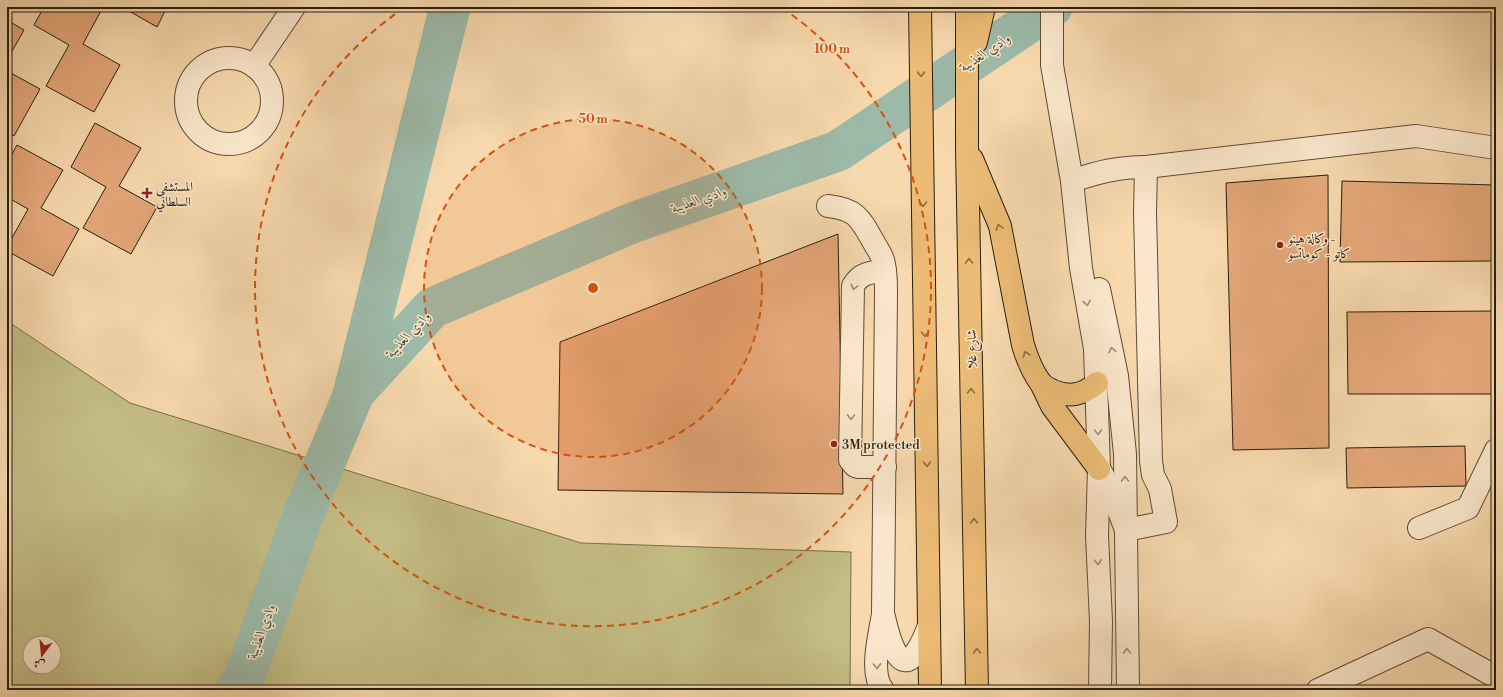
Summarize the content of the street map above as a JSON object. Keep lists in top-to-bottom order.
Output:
{
  "streets": {
    "main road": ["شارع غلا"]
  },
  "water": ["وادي العذيبة"],
  "places": {
    "health": ["المستشفى السلطاني"],
    "other": ["وكالة هينو - كاتو - كوماتسو", "3M protected"]
  },
  "north": "bottom",
  "rings": ["100 m", "50 m"]
}
